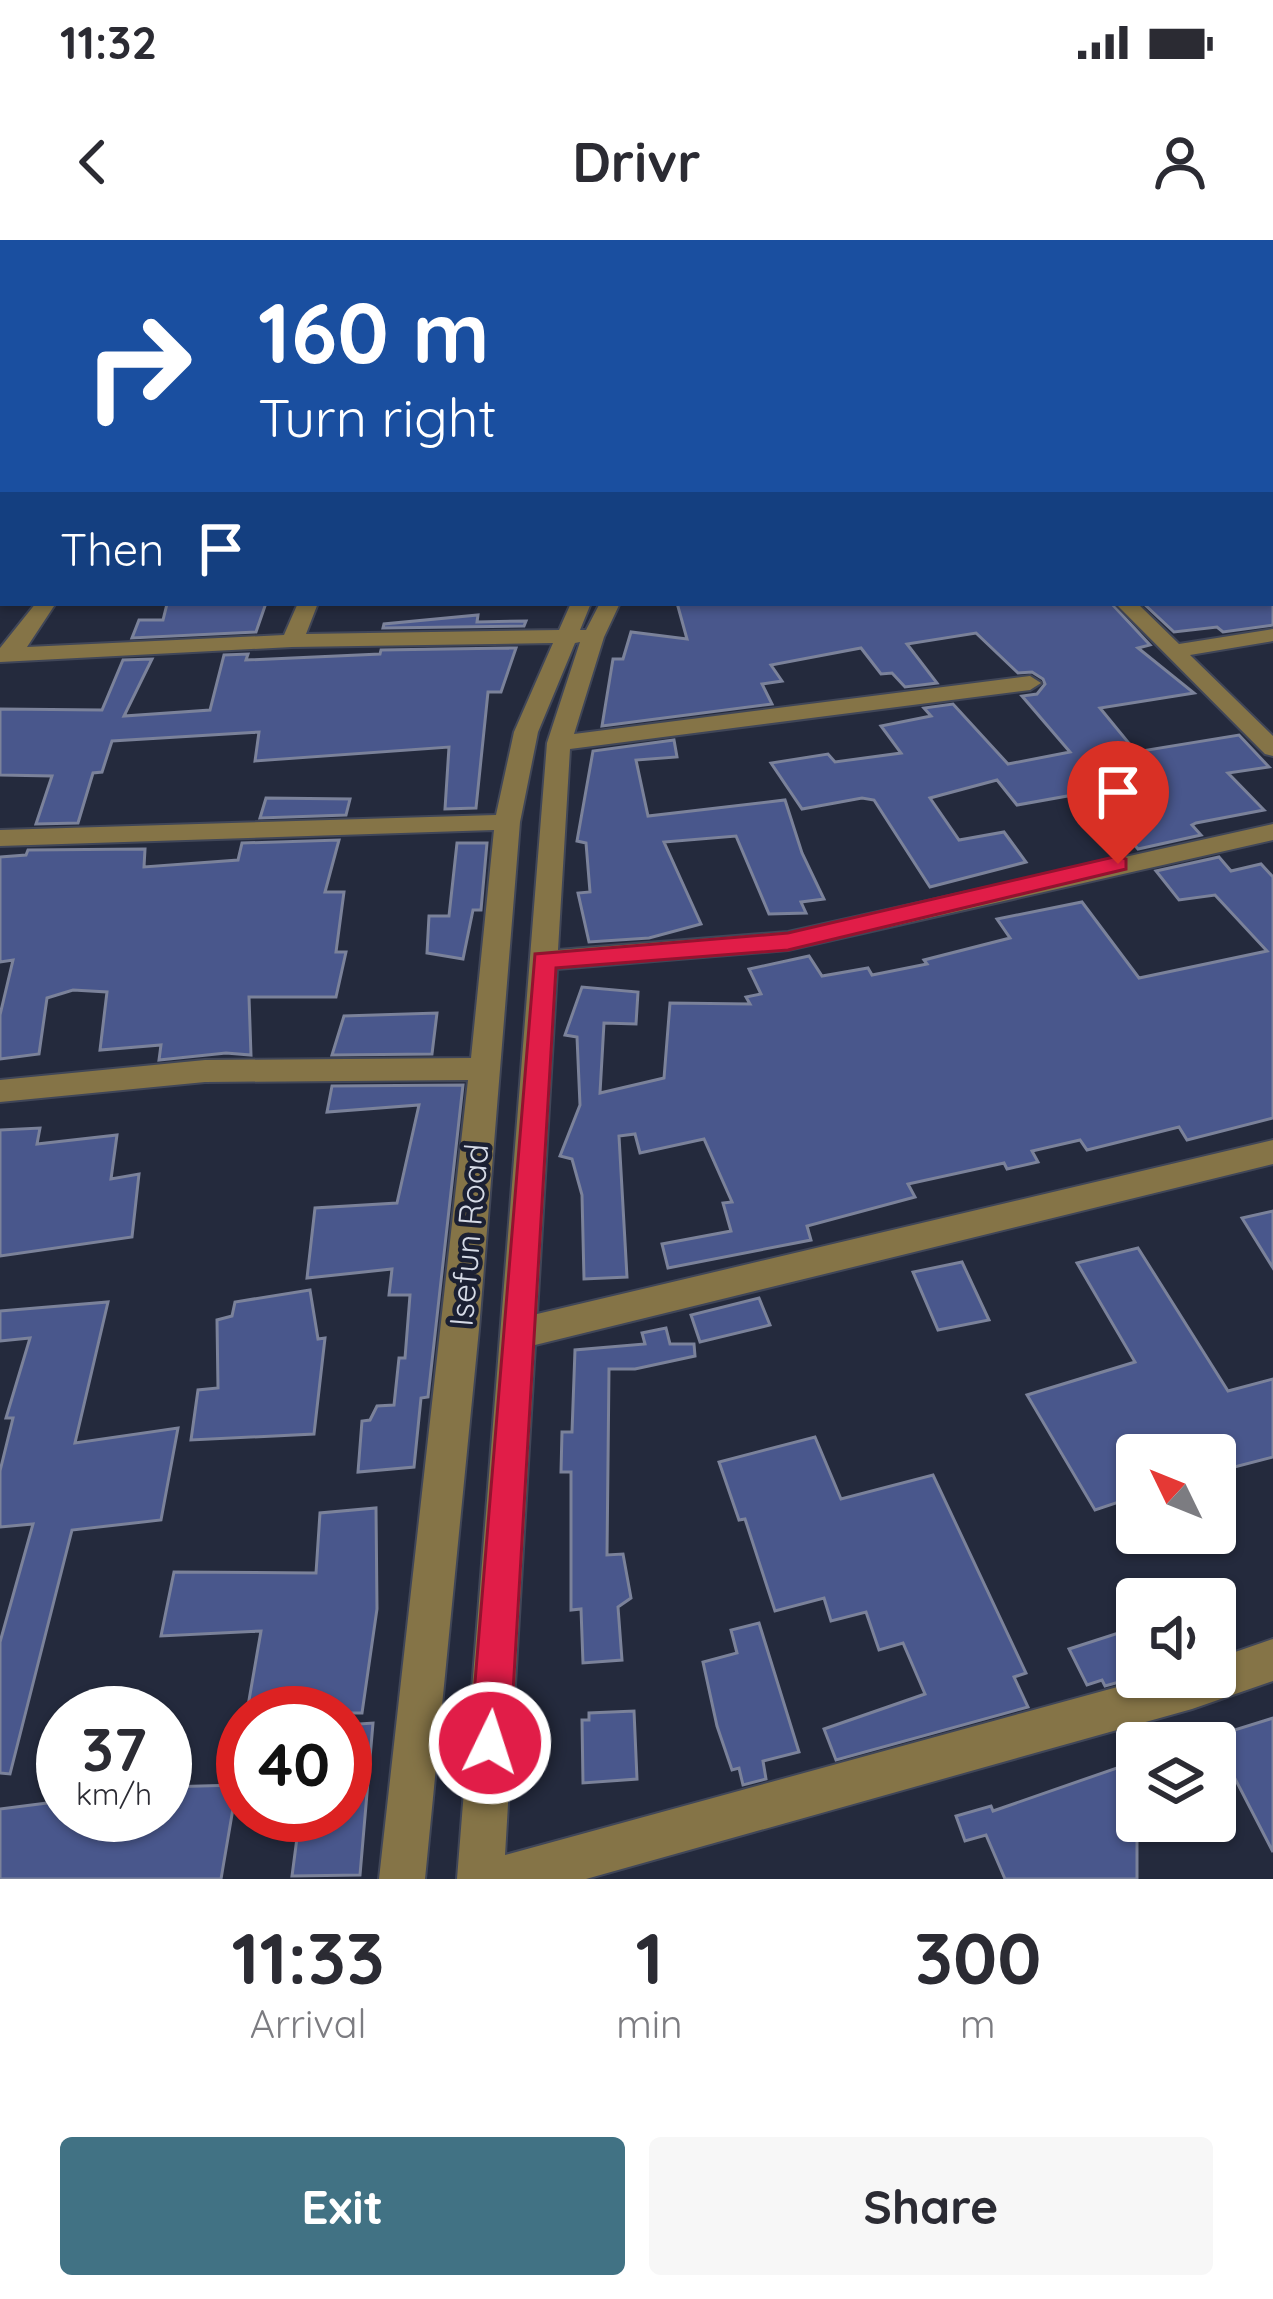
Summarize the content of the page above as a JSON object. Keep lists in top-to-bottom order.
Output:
{
  "streets": {
    "street": ["Isefun Road"]
  },
  "north": "top left",
  "page": {
    "status": "11:32",
    "header": "Drivr",
    "turn": ["160 m", "Turn right"],
    "then": "Then",
    "speed": "37 km/h",
    "limit": "40",
    "eta": [
      "11:33",
      "Arrival",
      "1",
      "min",
      "300",
      "m"
    ],
    "buttons": ["Exit", "Share"]
  }
}
